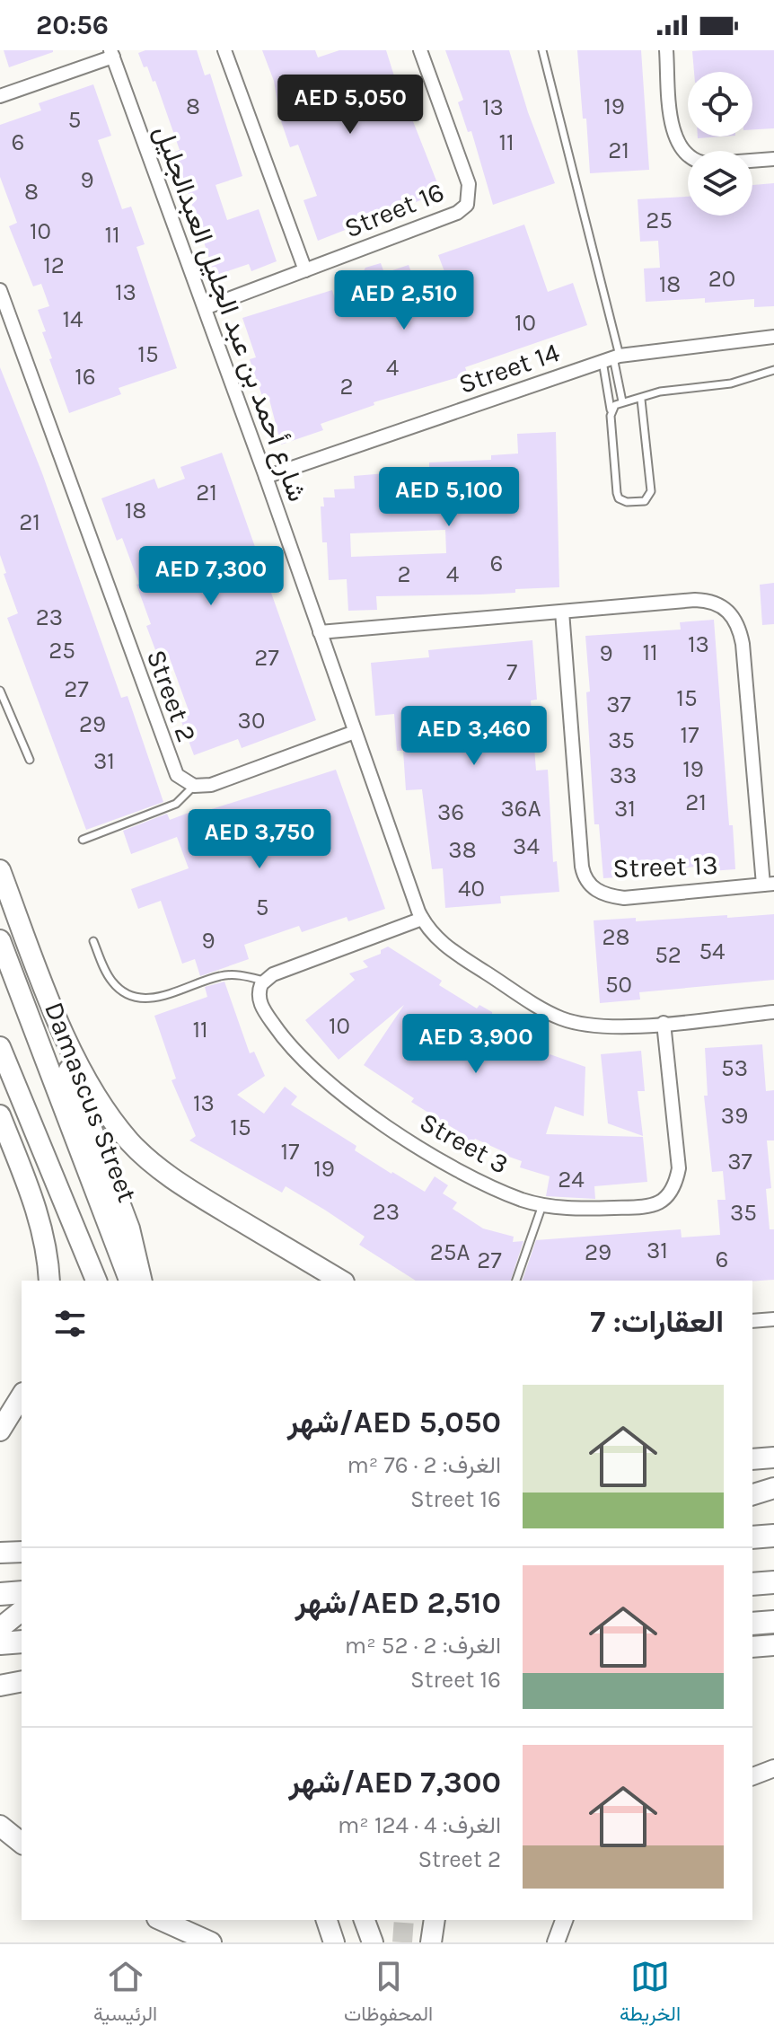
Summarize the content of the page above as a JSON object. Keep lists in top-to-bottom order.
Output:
{
  "streets": {
    "main road": ["Damascus Street"],
    "street": [
      "Street 16",
      "شارع أحمد بن عبد الجليل العبدالجليل",
      "Street 14",
      "Street 2",
      "Street 13",
      "Street 3"
    ]
  },
  "crossings": [
    ["Street 16", "شارع أحمد بن عبد الجليل العبدالجليل"],
    ["شارع أحمد بن عبد الجليل العبدالجليل", "Street 14"],
    ["شارع أحمد بن عبد الجليل العبدالجليل", "Street 13"],
    ["شارع أحمد بن عبد الجليل العبدالجليل", "Street 3"]
  ],
  "house_numbers": [
    "8",
    "19",
    "13",
    "5",
    "6",
    "11",
    "21",
    "9",
    "8",
    "25",
    "10",
    "11",
    "12",
    "20",
    "18",
    "13",
    "14",
    "10",
    "15",
    "4",
    "16",
    "2",
    "21",
    "18",
    "21",
    "6",
    "2",
    "4",
    "23",
    "13",
    "25",
    "11",
    "9",
    "27",
    "7",
    "27",
    "15",
    "37",
    "30",
    "29",
    "17",
    "35",
    "31",
    "19",
    "33",
    "21",
    "36A",
    "31",
    "36",
    "34",
    "38",
    "40",
    "5",
    "28",
    "9",
    "54",
    "52",
    "50",
    "10",
    "11",
    "53",
    "13",
    "39",
    "15",
    "17",
    "37",
    "19",
    "24",
    "23",
    "35",
    "31",
    "25A",
    "29",
    "6",
    "27"
  ],
  "page": {
    "status": "20:56",
    "price": [
      "AED 5,050",
      "AED 2,510",
      "AED 5,100",
      "AED 7,300",
      "AED 3,460",
      "AED 3,750",
      "AED 3,900"
    ],
    "heading": "العقارات: 7",
    "list": [
      {
        "name": "AED 5,050/شهر",
        "note": "الغرف: 2 · 76 m² · Street 16"
      },
      {
        "name": "AED 2,510/شهر",
        "note": "الغرف: 2 · 52 m² · Street 16"
      },
      {
        "name": "AED 7,300/شهر",
        "note": "الغرف: 4 · 124 m² · Street 2"
      }
    ],
    "tabs": ["الخريطة", "المحفوظات", "الرئيسية"]
  }
}
